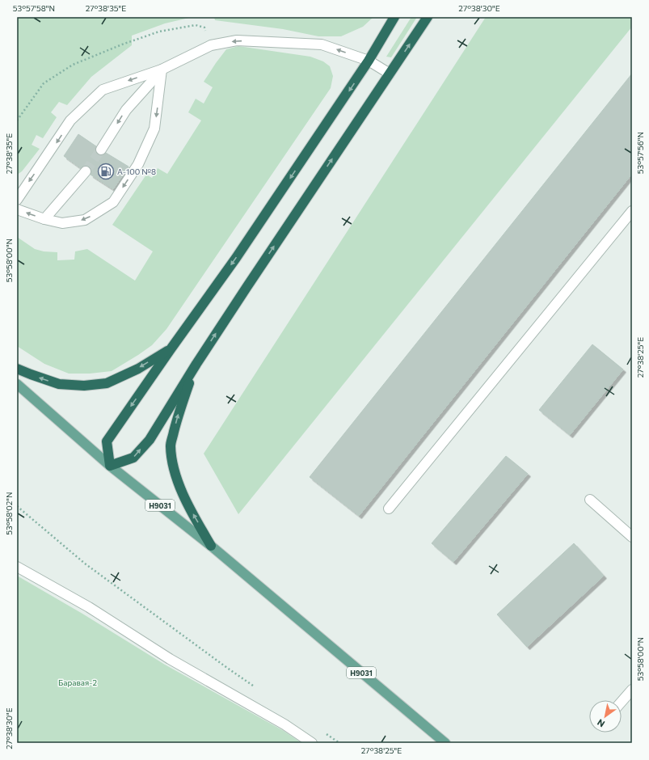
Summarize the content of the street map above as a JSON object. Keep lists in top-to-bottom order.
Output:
{
  "streets": {
    "main road": ["Н9031"]
  },
  "parks": ["Баравая-2"],
  "places": {
    "fuel station": ["A-100 №8"]
  },
  "north": "bottom left",
  "coordinates": [
    "53°57'58\"N",
    "27°38'35\"E",
    "27°38'30\"E",
    "53°57'56\"N",
    "53°58'00\"N",
    "27°38'25\"E",
    "53°58'02\"N"
  ]
}
